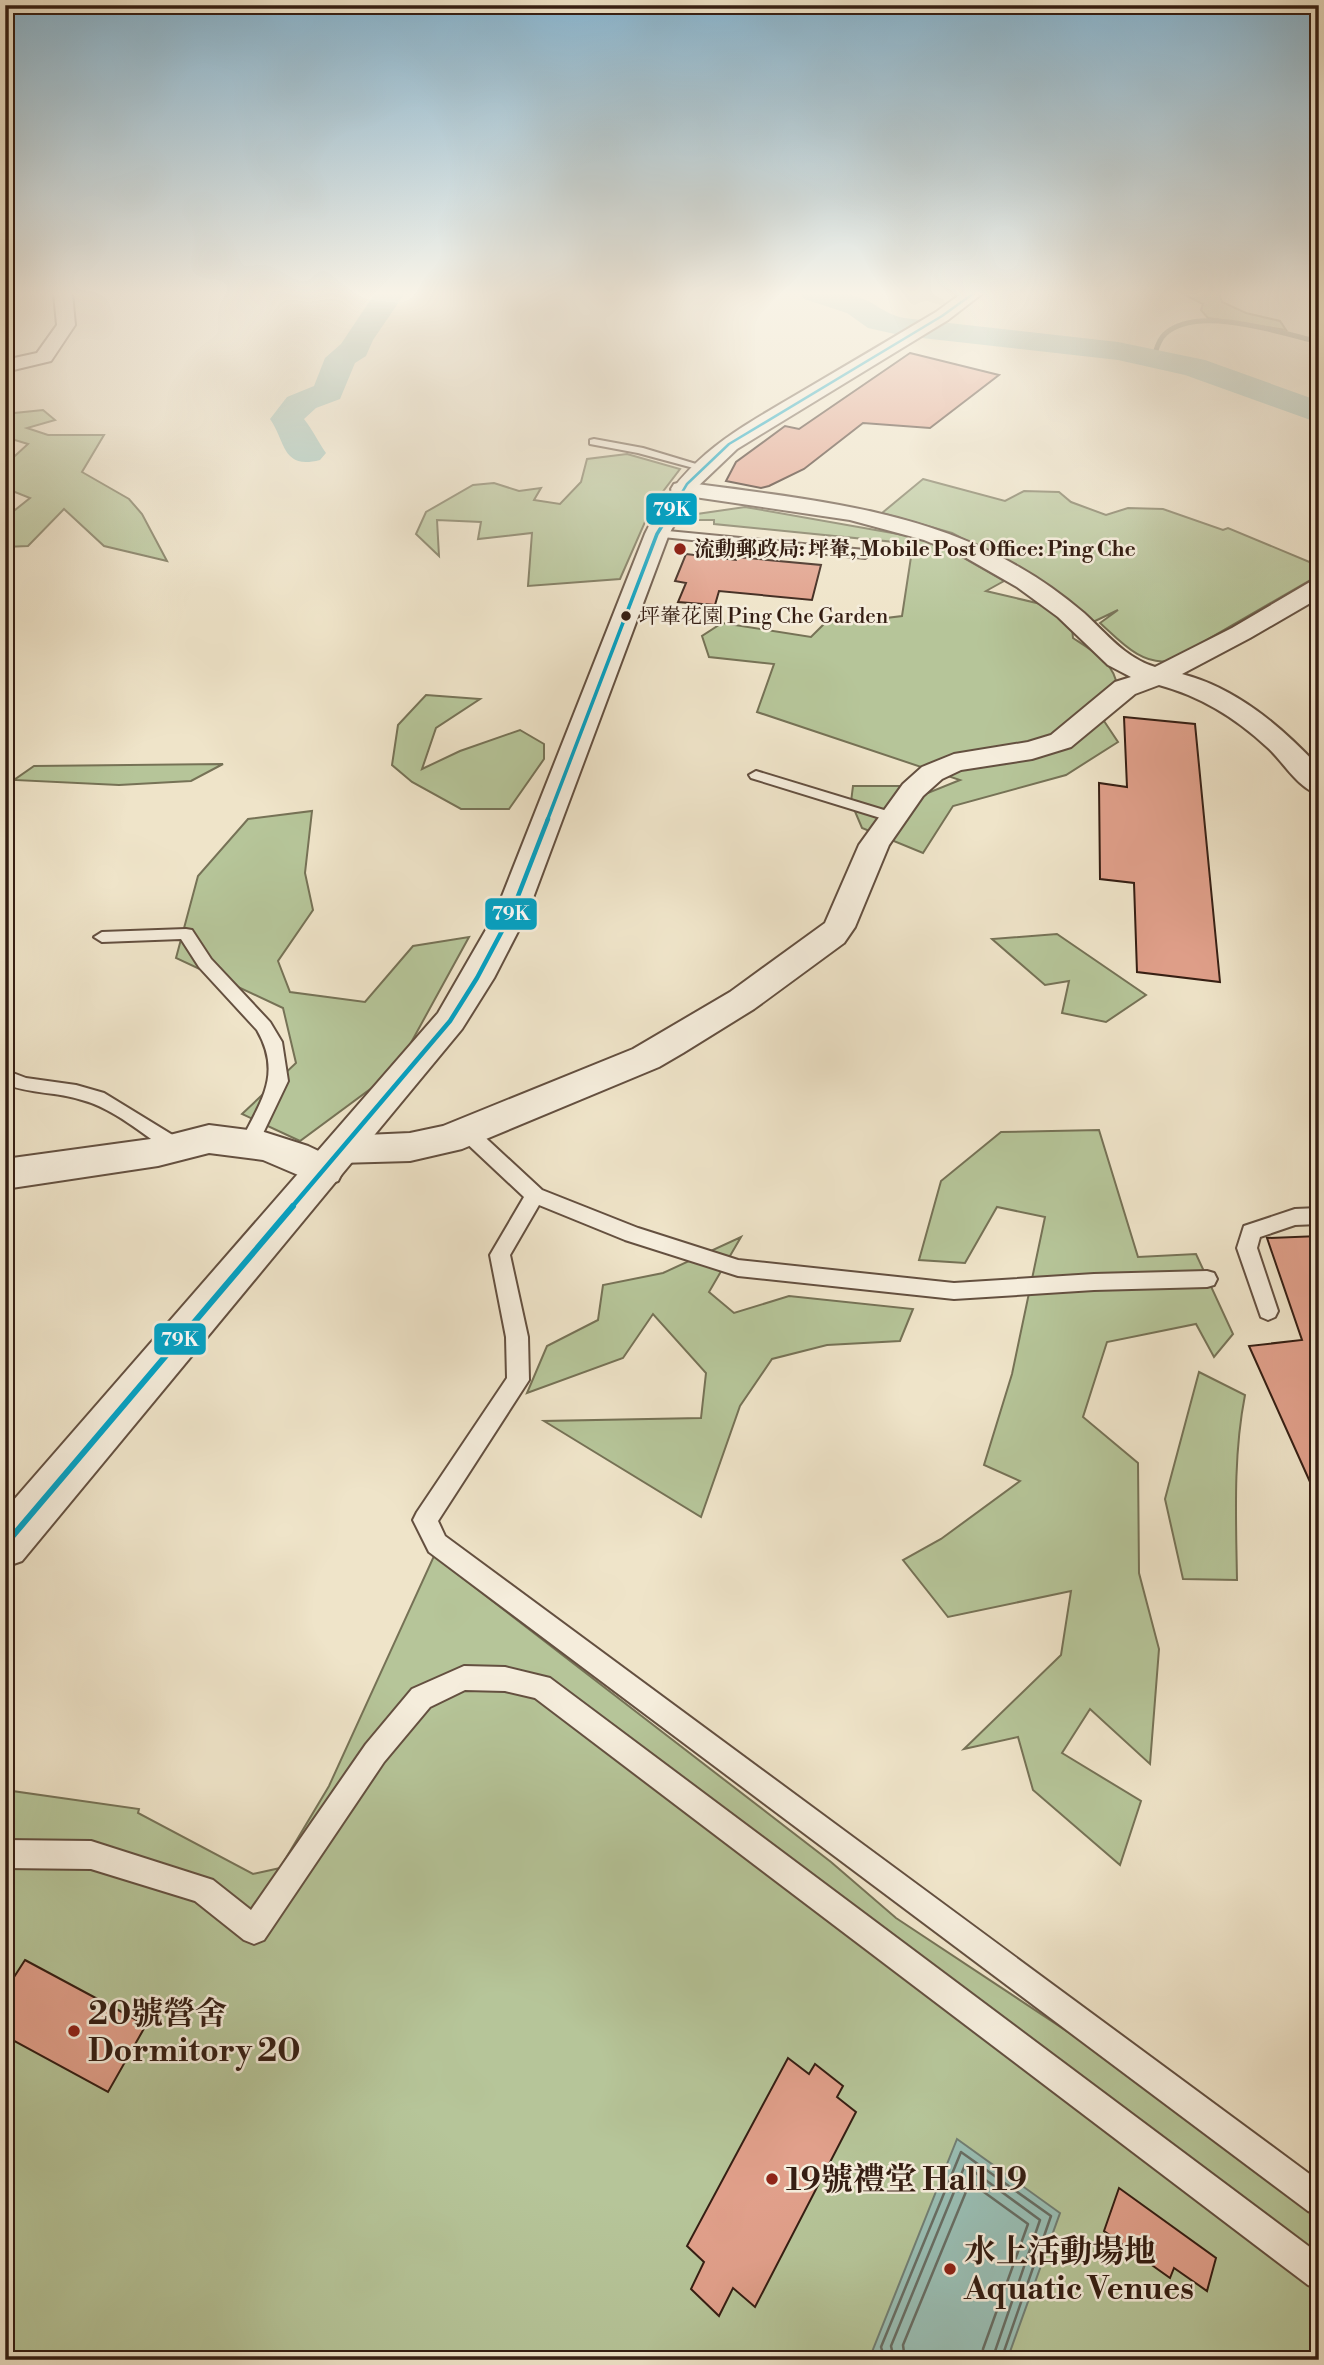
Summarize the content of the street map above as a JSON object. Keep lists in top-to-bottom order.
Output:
{
  "places": [
    "流動郵政局: 坪輋, Mobile Post Office: Ping Che",
    "坪輋花園 Ping Che Garden",
    "20號營舍 Dormitory 20",
    "19號禮堂 Hall 19",
    "水上活動場地 Aquatic Venues"
  ],
  "lines": ["transit line 79K"]
}
